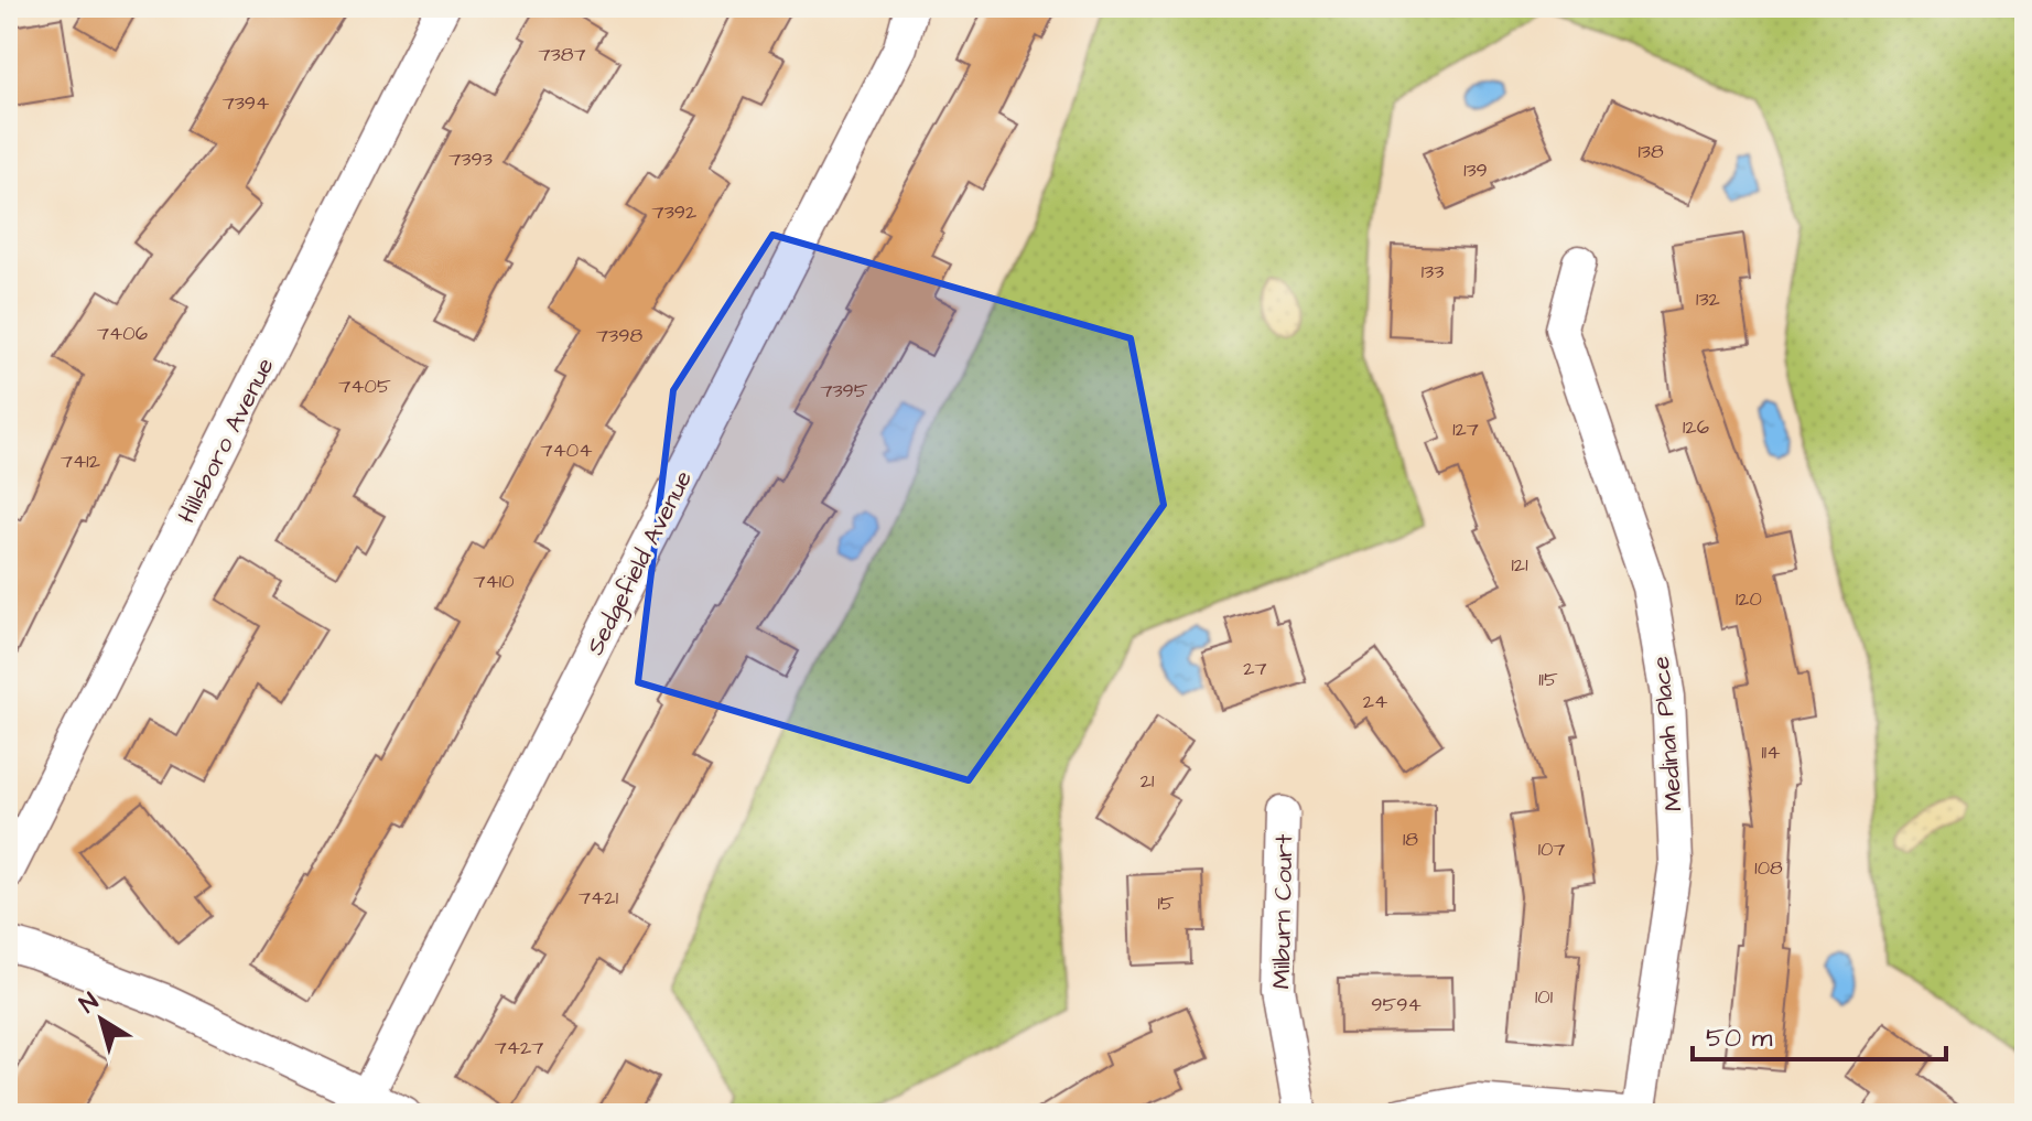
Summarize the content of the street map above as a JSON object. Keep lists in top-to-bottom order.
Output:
{
  "streets": {
    "street": [
      "Hillsboro Avenue",
      "Sedgefield Avenue",
      "Medinah Place",
      "Milburn Court"
    ]
  },
  "house_numbers": [
    "7387",
    "7394",
    "138",
    "7393",
    "139",
    "7392",
    "133",
    "132",
    "7406",
    "7398",
    "7405",
    "7395",
    "126",
    "127",
    "7404",
    "7412",
    "121",
    "7410",
    "120",
    "27",
    "115",
    "24",
    "114",
    "21",
    "18",
    "107",
    "108",
    "7421",
    "15",
    "101",
    "9594",
    "7427"
  ],
  "scale_bar": "50 m",
  "north": "top left"
}
